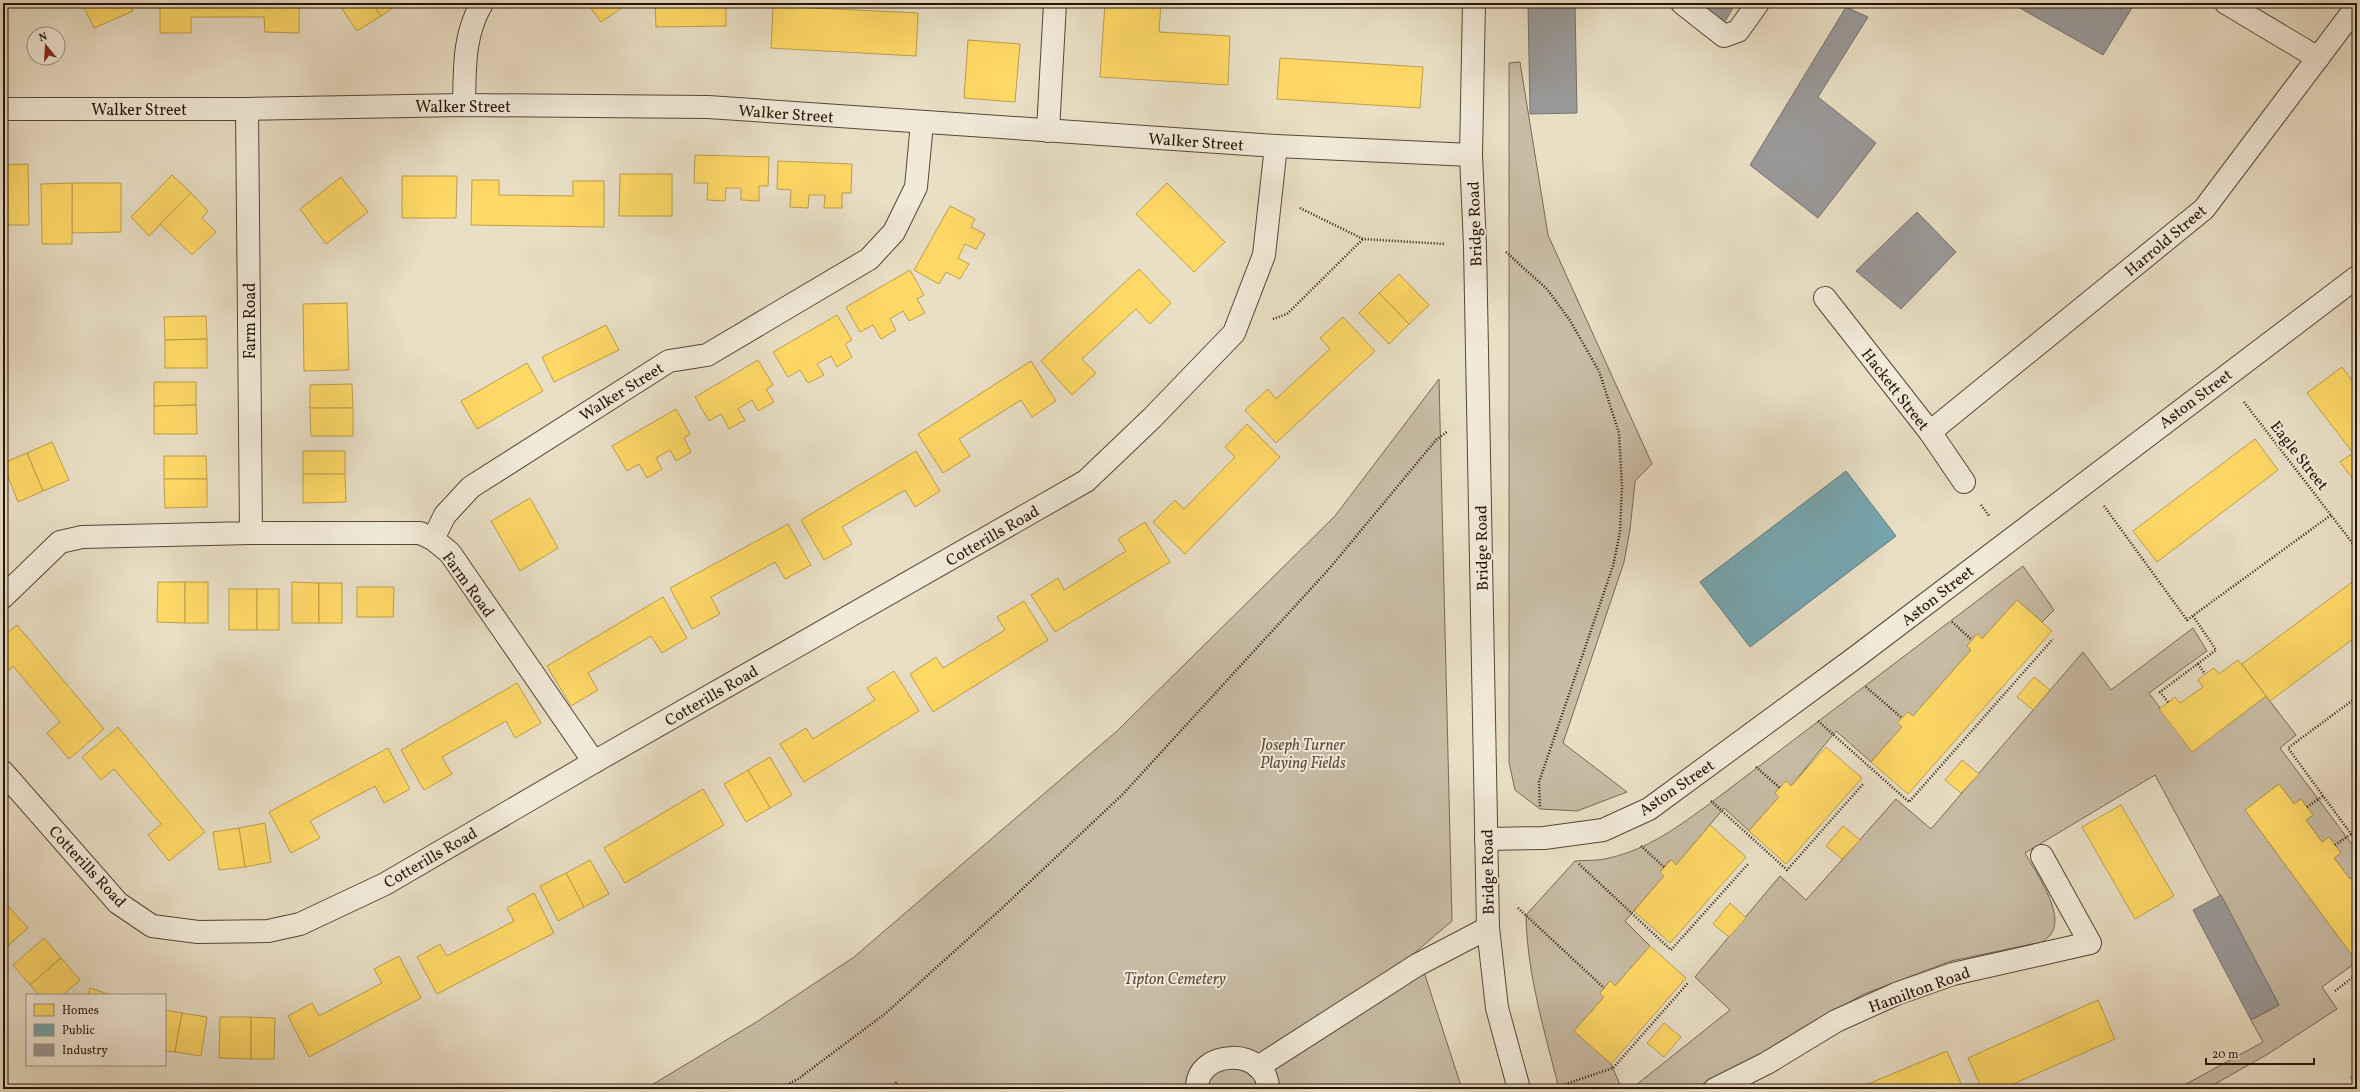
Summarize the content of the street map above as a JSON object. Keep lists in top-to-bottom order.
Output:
{
  "streets": {
    "street": [
      "Walker Street",
      "Bridge Road",
      "Harrold Street",
      "Farm Road",
      "Hackett Street",
      "Aston Street",
      "Cotterills Road",
      "Hamilton Road"
    ],
    "path": ["Eagle Street"]
  },
  "crossings": [
    ["Walker Street", "Bridge Road"],
    ["Walker Street", "Farm Road"],
    ["Walker Street", "Cotterills Road"],
    ["Bridge Road", "Aston Street"],
    ["Harrold Street", "Hackett Street"],
    ["Farm Road", "Cotterills Road"],
    ["Aston Street", "Eagle Street"]
  ],
  "parks": ["Joseph Turner Playing Fields", "Tipton Cemetery"],
  "legend": ["Homes", "Public", "Industry"],
  "scale_bar": "20 m",
  "north": "top"
}
